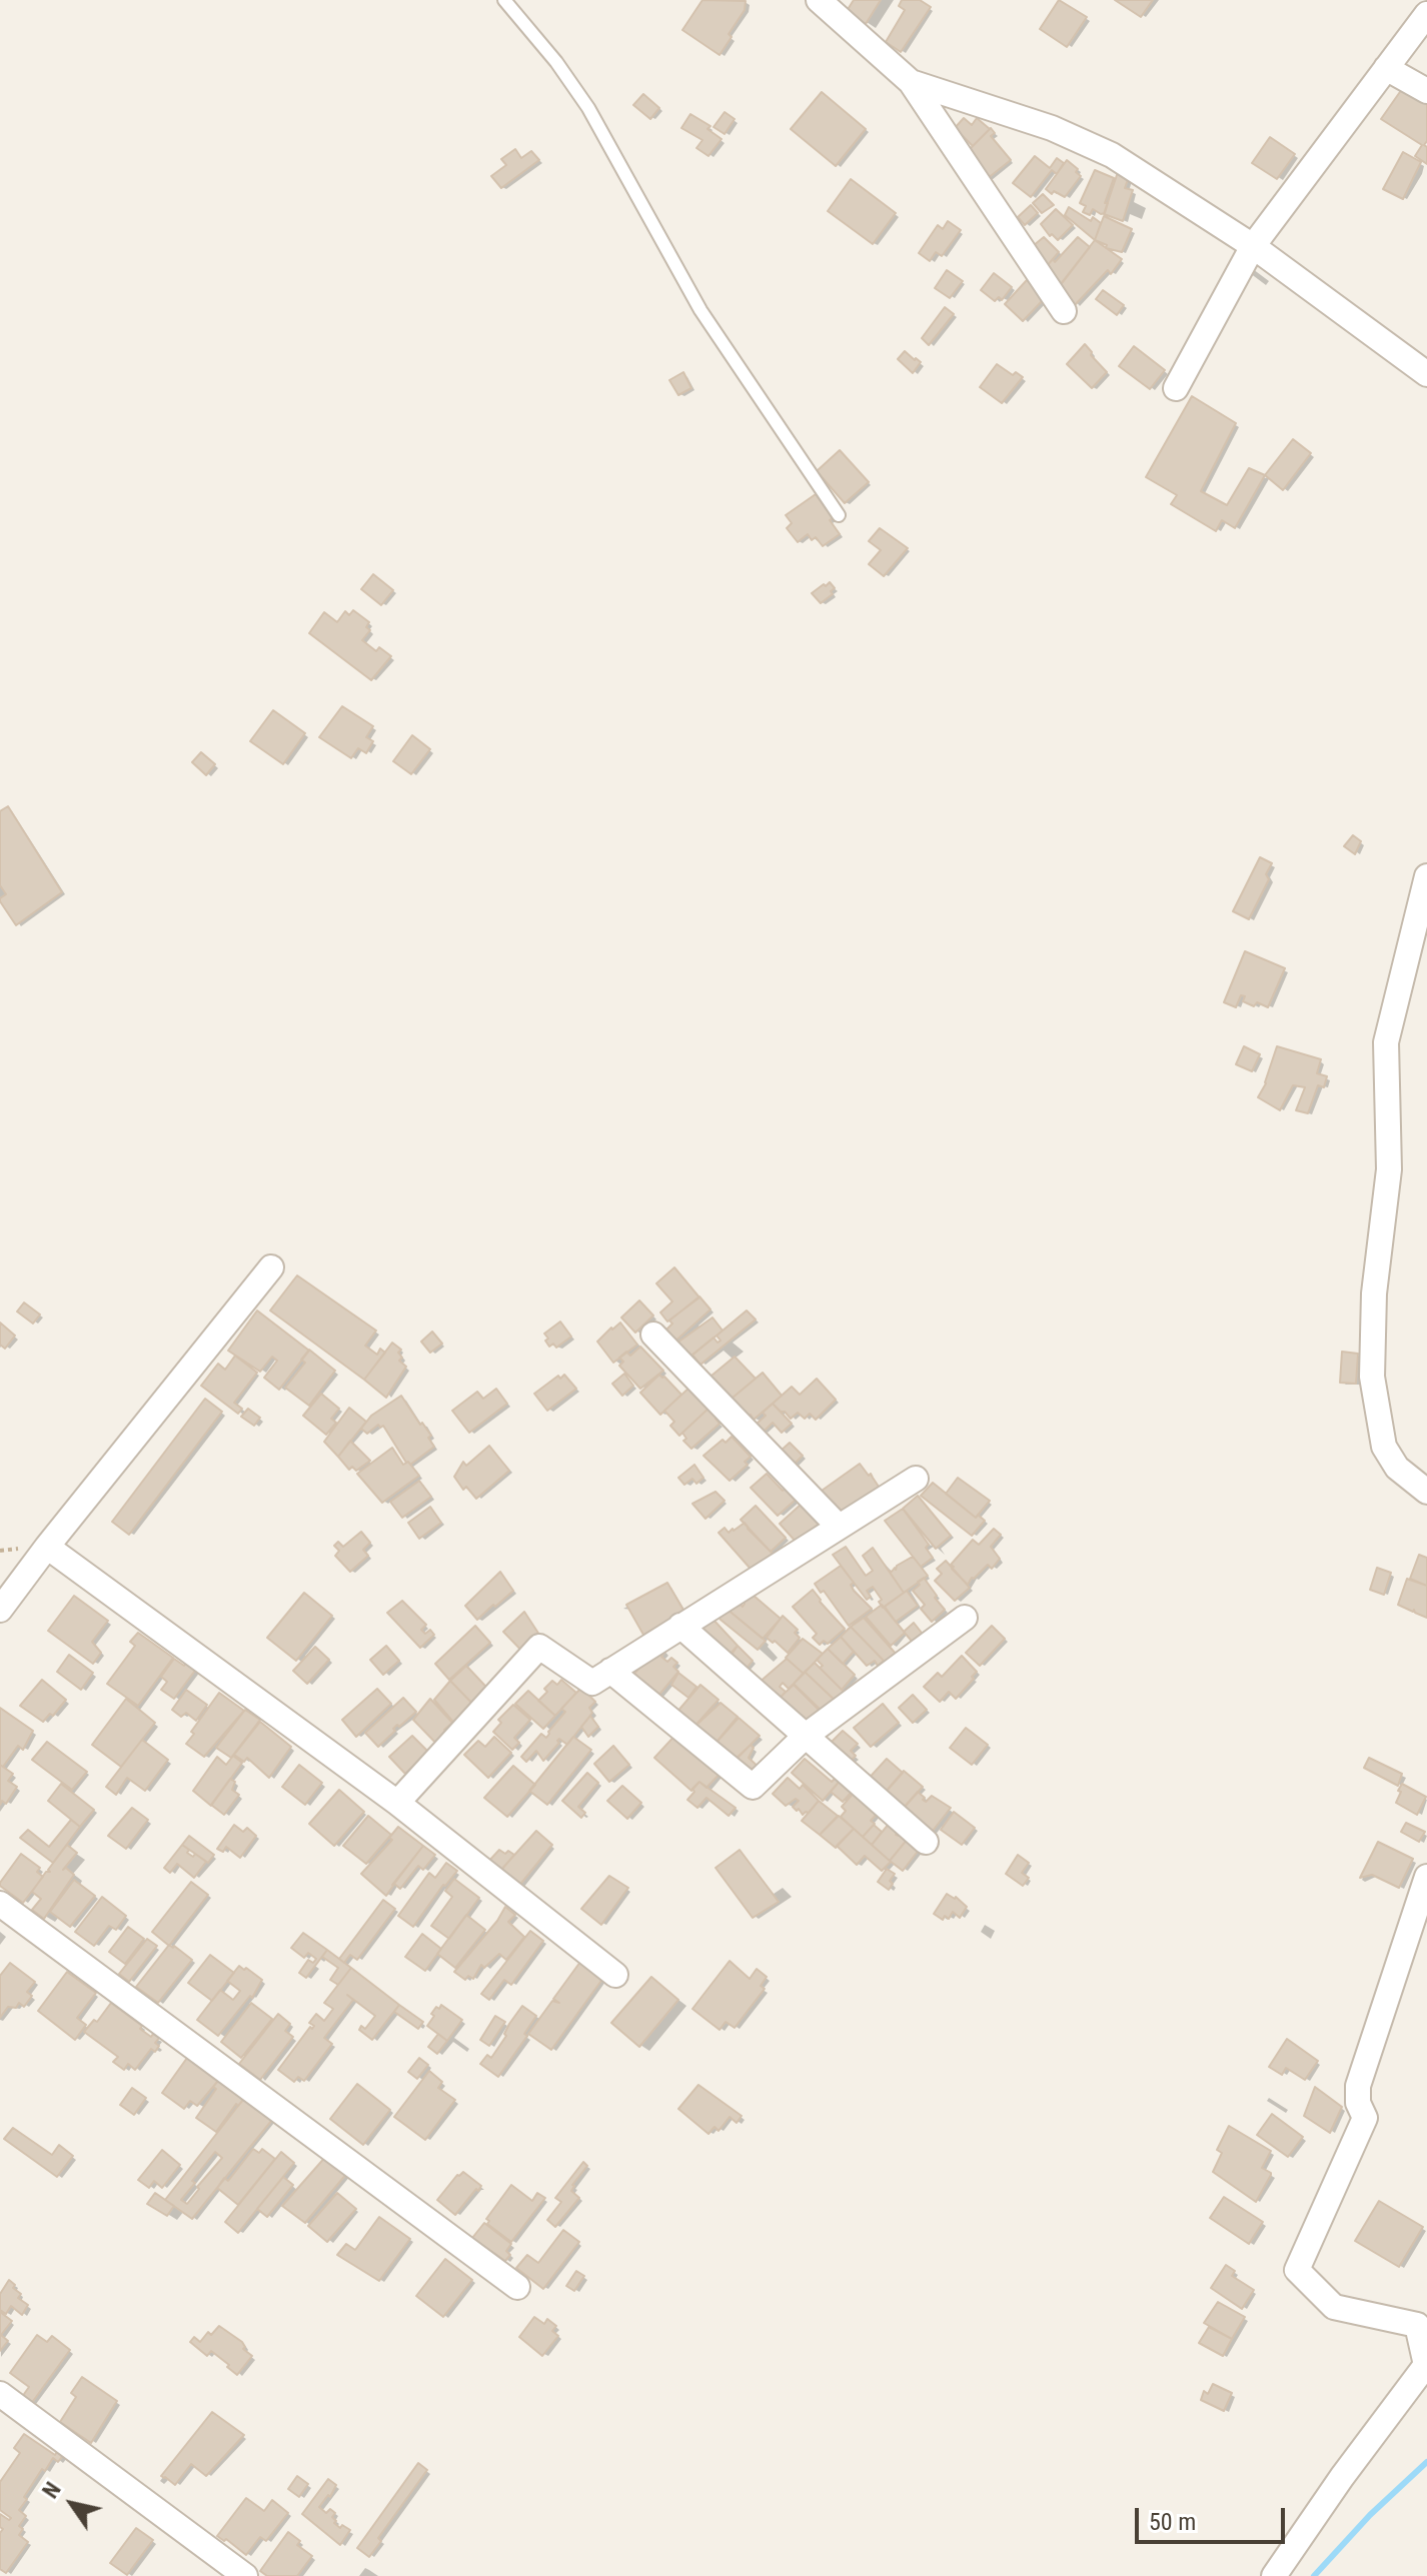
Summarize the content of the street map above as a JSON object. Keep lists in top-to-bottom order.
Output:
{
  "scale_bar": "50 m",
  "north": "top left"
}
